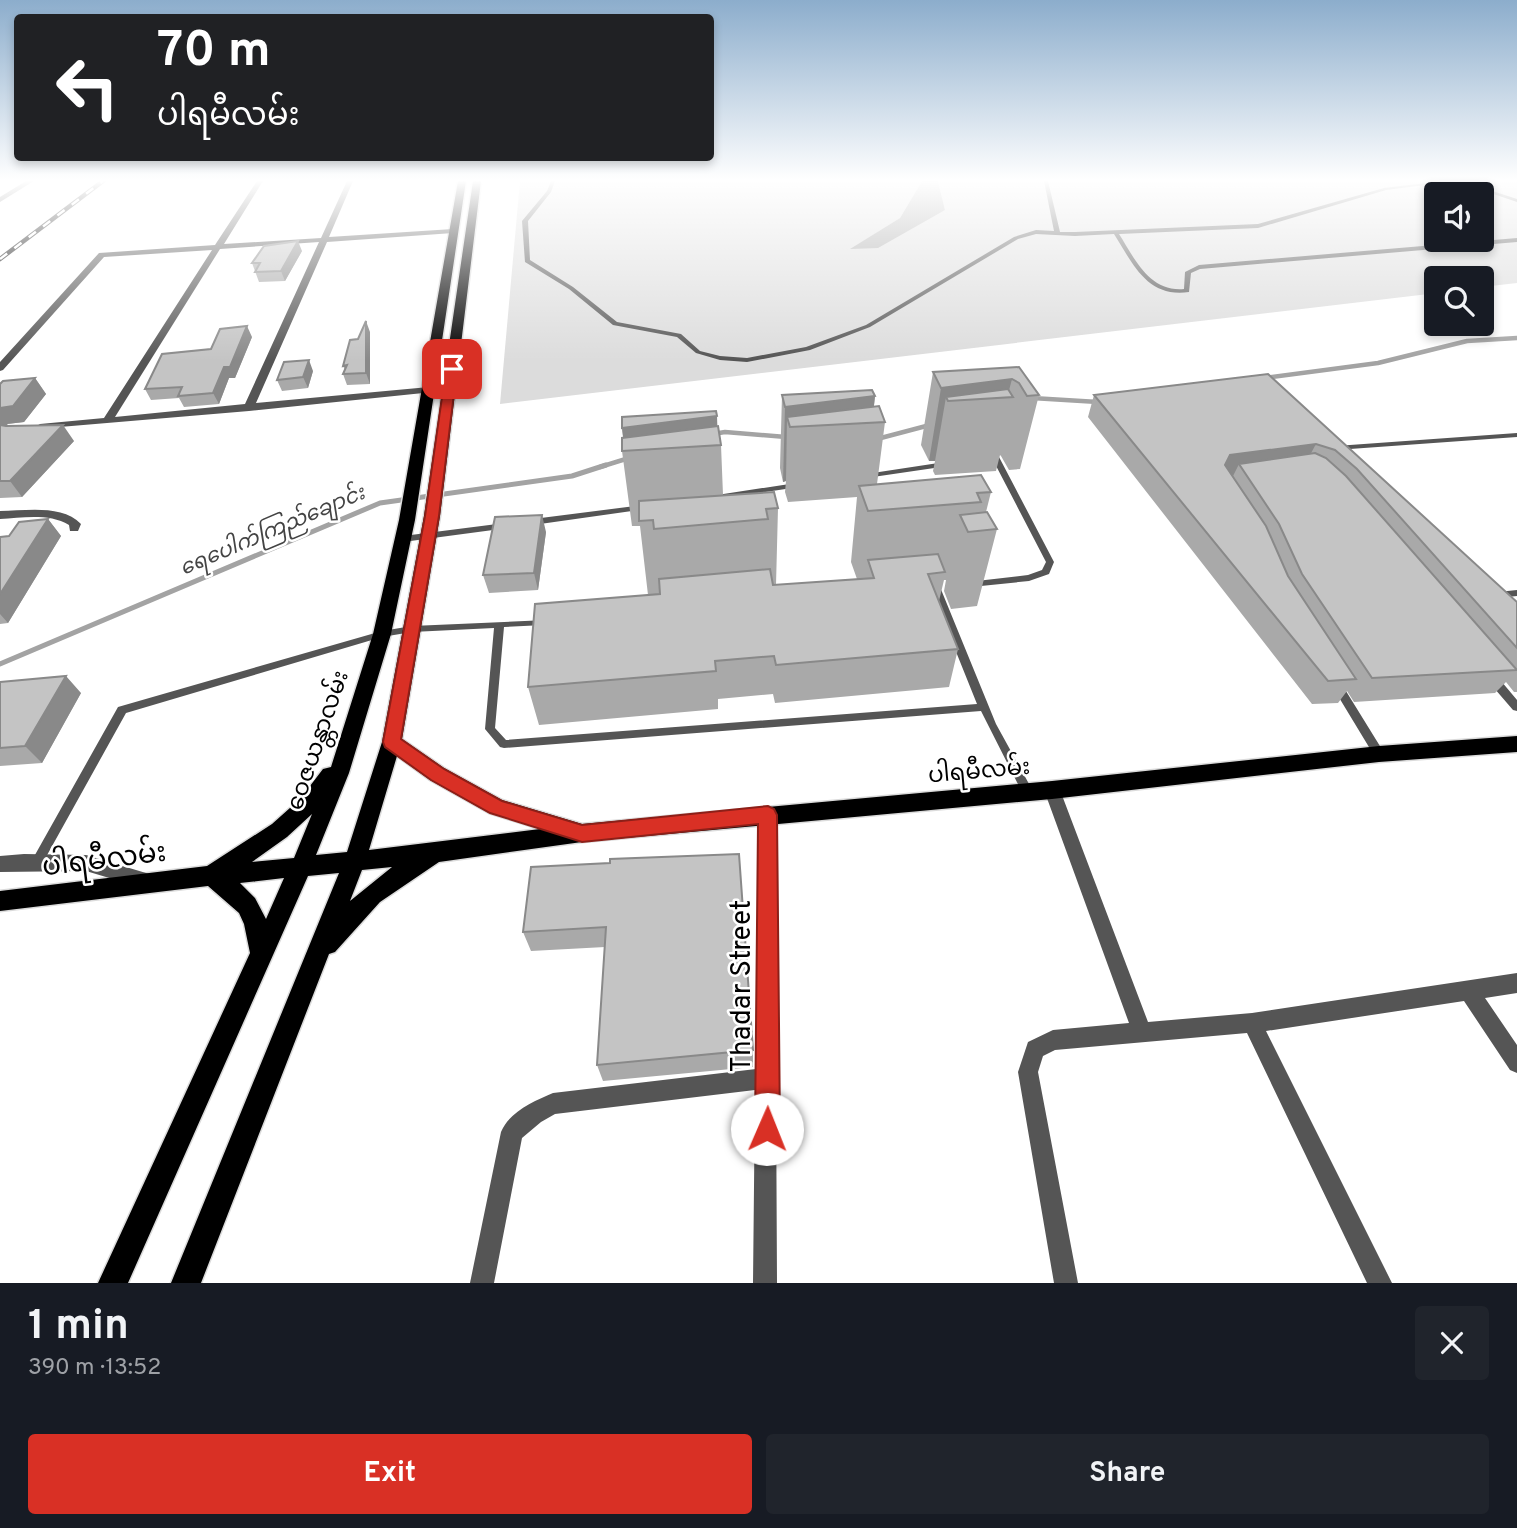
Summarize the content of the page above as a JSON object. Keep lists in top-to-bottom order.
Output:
{
  "streets": {
    "main road": ["ဝေဇယန္တာလမ်း", "ပါရမီလမ်း"],
    "street": ["Thadar Street"]
  },
  "crossings": [
    ["ဝေဇယန္တာလမ်း", "ပါရမီလမ်း"],
    ["ပါရမီလမ်း", "Thadar Street"]
  ],
  "water": ["ရေပေါက်ကြည်ချောင်း"],
  "page": {
    "turn": ["70 m", "ပါရမီလမ်း"],
    "heading": ["1 min", "390 m · 13:52"],
    "buttons": ["Exit", "Share"]
  }
}
